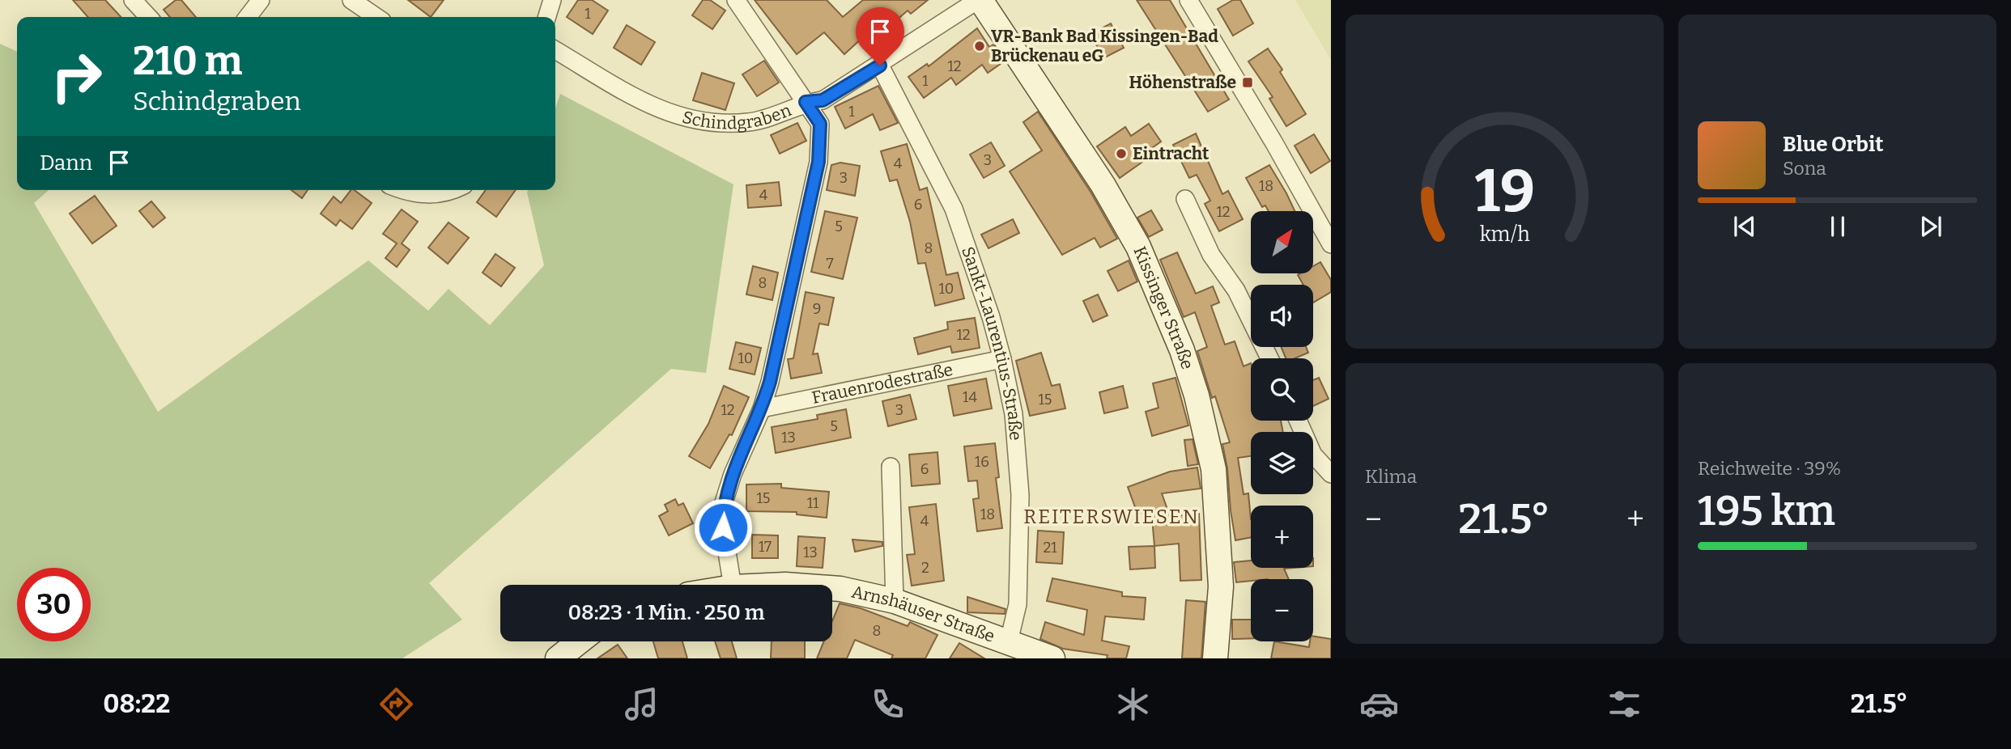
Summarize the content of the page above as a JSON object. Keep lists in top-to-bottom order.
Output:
{
  "streets": {
    "street": [
      "Schindgraben",
      "Kissinger Straße",
      "Sankt-Laurentius-Straße",
      "Frauenrodestraße",
      "Arnshäuser Straße"
    ]
  },
  "crossings": [
    ["Schindgraben", "Kissinger Straße"],
    ["Schindgraben", "Sankt-Laurentius-Straße"],
    ["Sankt-Laurentius-Straße", "Frauenrodestraße"],
    ["Sankt-Laurentius-Straße", "Arnshäuser Straße"]
  ],
  "districts": ["REITERSWIESEN"],
  "places": {
    "other": ["VR-Bank Bad Kissingen-Bad Brückenau eG", "Eintracht"],
    "transit": ["Höhenstraße"]
  },
  "house_numbers": [
    "1",
    "12",
    "1",
    "1",
    "3",
    "4",
    "3",
    "18",
    "4",
    "6",
    "12",
    "5",
    "8",
    "7",
    "8",
    "10",
    "9",
    "12",
    "10",
    "14",
    "15",
    "12",
    "3",
    "5",
    "13",
    "16",
    "6",
    "15",
    "11",
    "18",
    "4",
    "17",
    "21",
    "13",
    "2",
    "8"
  ],
  "north": "top right",
  "page": {
    "turn": ["210 m", "Schindgraben"],
    "song": ["Blue Orbit", "Sona"],
    "then": "Dann",
    "map_buttons": ["+", "−"],
    "tile": [
      "Klima",
      ["Reichweite · 39%", "195 km"]
    ],
    "heat": ["−", "21.5°", "+"],
    "limit": "30",
    "trip": "08:23 · 1 Min. · 250 m",
    "tabs": ["08:22", "21.5°"],
    "gauge": ["19", "km/h"]
  }
}
